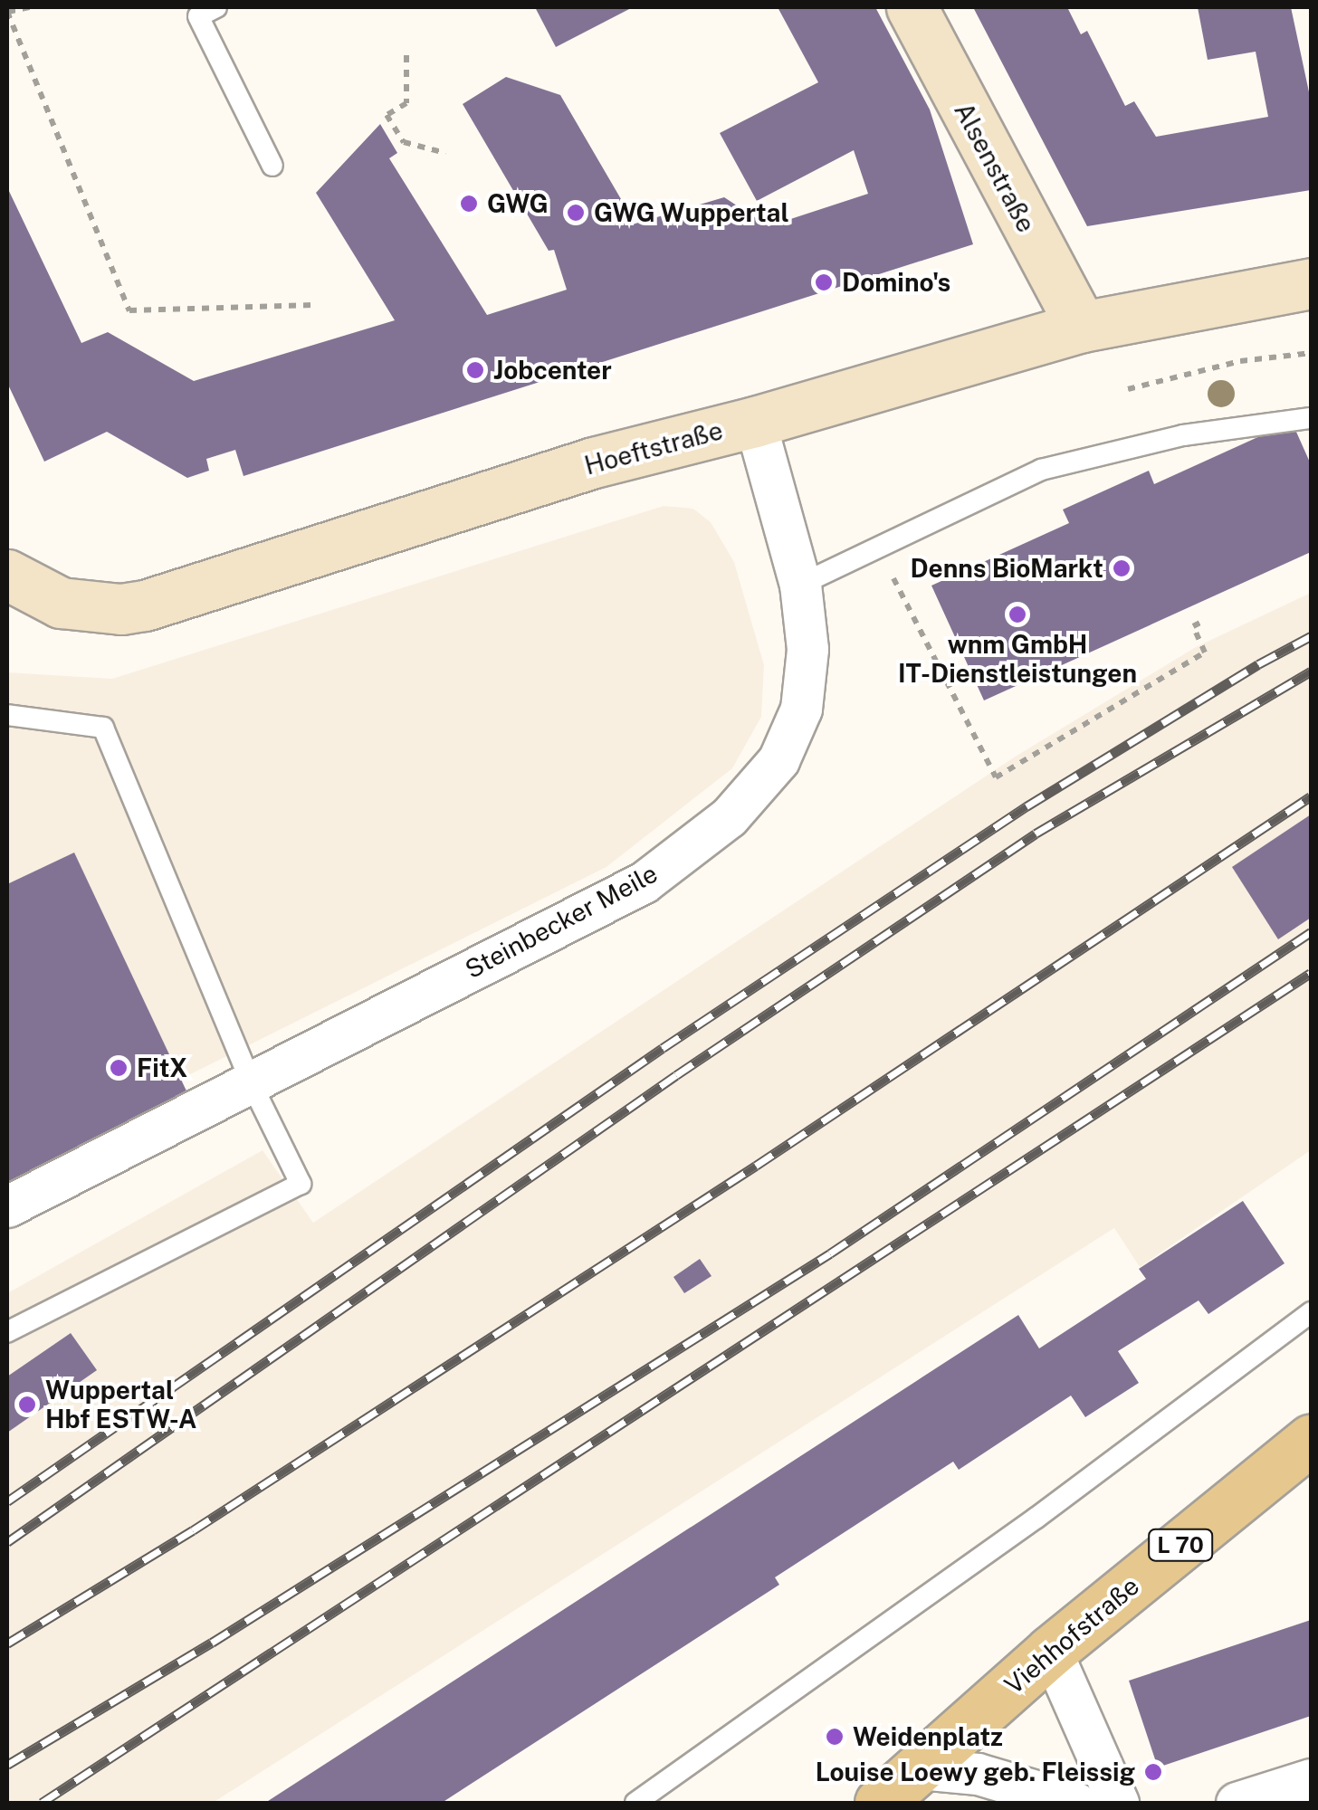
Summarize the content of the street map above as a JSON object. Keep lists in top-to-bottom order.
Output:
{
  "streets": {
    "main road": [
      "Alsenstraße",
      "Hoeftstraße",
      "L 70",
      "Viehhofstraße"
    ],
    "street": ["Steinbecker Meile"]
  },
  "crossings": [
    ["Alsenstraße", "Hoeftstraße"],
    ["Hoeftstraße", "Steinbecker Meile"]
  ],
  "places": [
    "GWG",
    "GWG Wuppertal",
    "Domino's",
    "Jobcenter",
    "Denns BioMarkt",
    "wnm GmbH IT-Dienstleistungen",
    "FitX",
    "Wuppertal Hbf ESTW-A",
    "Weidenplatz",
    "Louise Loewy geb. Fleissig"
  ]
}
